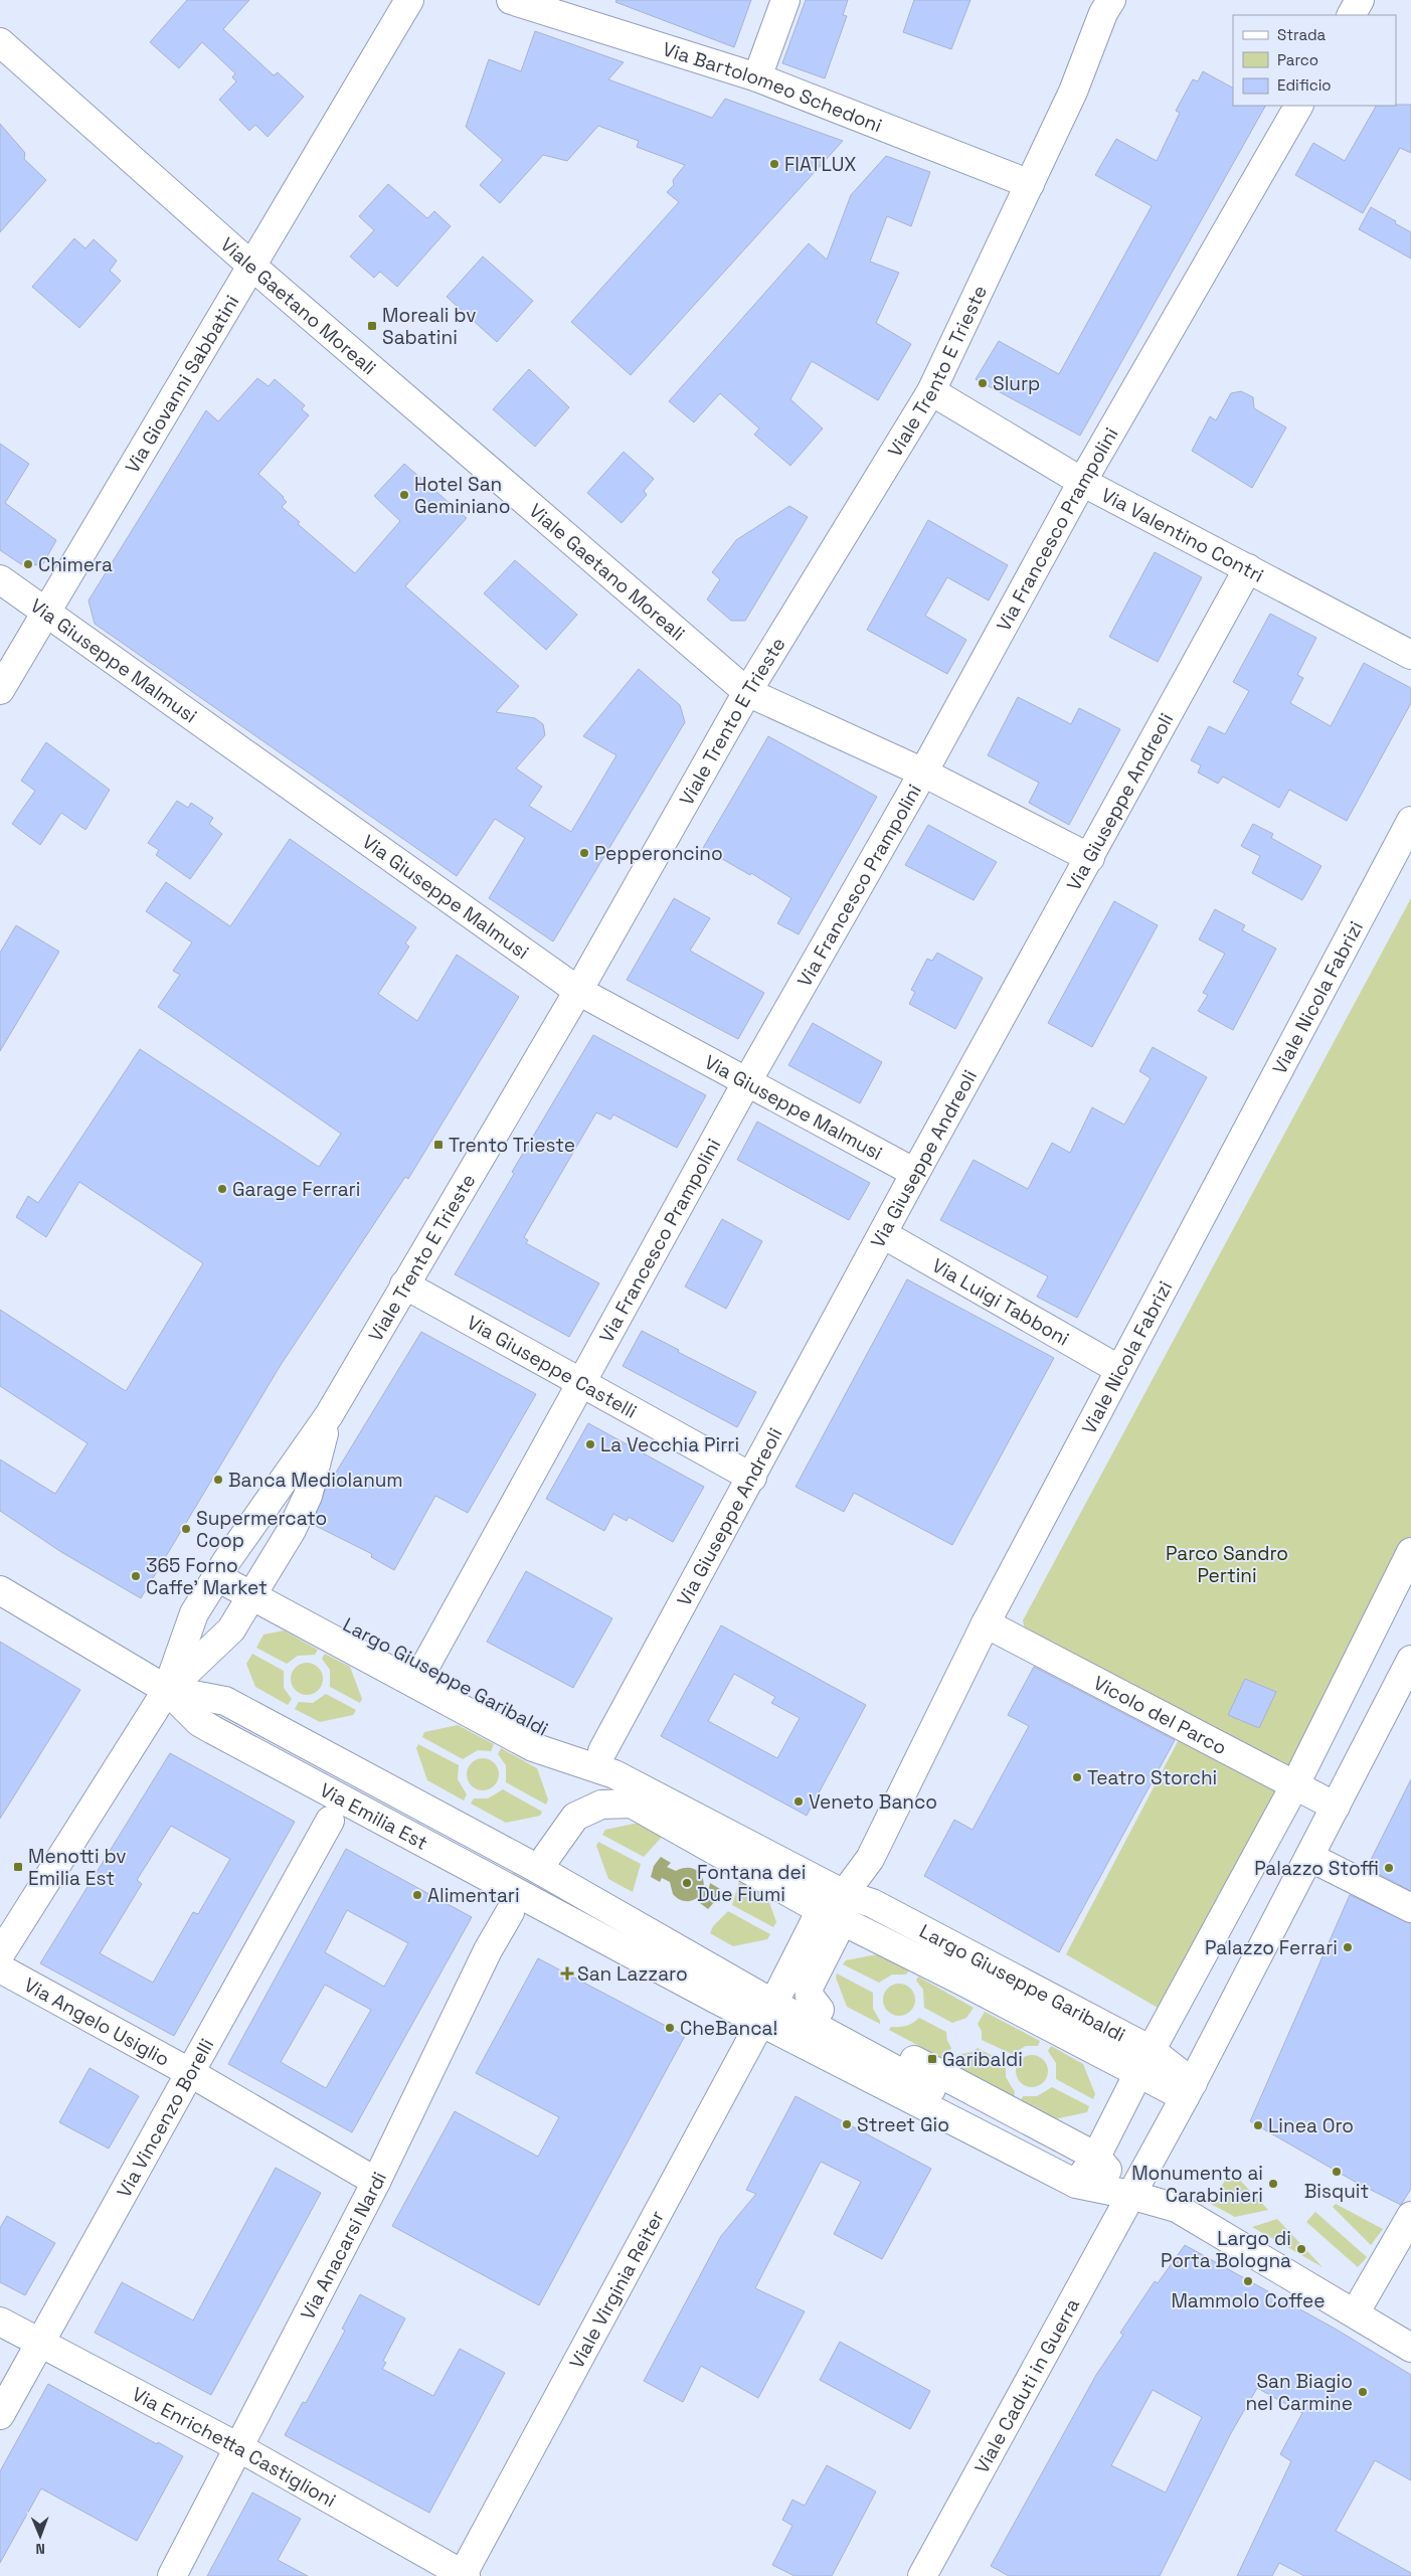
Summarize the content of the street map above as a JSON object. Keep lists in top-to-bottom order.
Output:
{
  "streets": {
    "street": [
      "Via Bartolomeo Schedoni",
      "Viale Gaetano Moreali",
      "Viale Trento E Trieste",
      "Via Giovanni Sabbatini",
      "Via Francesco Prampolini",
      "Via Valentino Contri",
      "Via Giuseppe Malmusi",
      "Via Giuseppe Andreoli",
      "Viale Nicola Fabrizi",
      "Via Luigi Tabboni",
      "Via Giuseppe Castelli",
      "Largo Giuseppe Garibaldi",
      "Vicolo del Parco",
      "Via Emilia Est",
      "Via Angelo Usiglio",
      "Via Vincenzo Borelli",
      "Via Anacarsi Nardi",
      "Viale Virginia Reiter",
      "Viale Caduti in Guerra",
      "Via Enrichetta Castiglioni"
    ]
  },
  "crossings": [
    ["Via Bartolomeo Schedoni", "Viale Trento E Trieste"],
    ["Viale Gaetano Moreali", "Viale Trento E Trieste"],
    ["Viale Gaetano Moreali", "Via Giovanni Sabbatini"],
    ["Viale Gaetano Moreali", "Via Francesco Prampolini"],
    ["Viale Gaetano Moreali", "Via Giuseppe Andreoli"],
    ["Viale Trento E Trieste", "Via Valentino Contri"],
    ["Viale Trento E Trieste", "Via Giuseppe Malmusi"],
    ["Viale Trento E Trieste", "Via Giuseppe Castelli"],
    ["Viale Trento E Trieste", "Largo Giuseppe Garibaldi"],
    ["Viale Trento E Trieste", "Via Emilia Est"],
    ["Via Giovanni Sabbatini", "Via Giuseppe Malmusi"],
    ["Via Francesco Prampolini", "Via Valentino Contri"],
    ["Via Francesco Prampolini", "Via Giuseppe Malmusi"],
    ["Via Francesco Prampolini", "Via Giuseppe Castelli"],
    ["Via Francesco Prampolini", "Largo Giuseppe Garibaldi"],
    ["Via Valentino Contri", "Via Giuseppe Andreoli"],
    ["Via Giuseppe Malmusi", "Via Giuseppe Andreoli"],
    ["Via Giuseppe Andreoli", "Via Luigi Tabboni"],
    ["Via Giuseppe Andreoli", "Via Giuseppe Castelli"],
    ["Via Giuseppe Andreoli", "Largo Giuseppe Garibaldi"],
    ["Viale Nicola Fabrizi", "Via Luigi Tabboni"],
    ["Viale Nicola Fabrizi", "Largo Giuseppe Garibaldi"],
    ["Viale Nicola Fabrizi", "Vicolo del Parco"],
    ["Largo Giuseppe Garibaldi", "Viale Caduti in Guerra"],
    ["Vicolo del Parco", "Viale Caduti in Guerra"],
    ["Via Emilia Est", "Viale Virginia Reiter"],
    ["Via Angelo Usiglio", "Via Vincenzo Borelli"],
    ["Via Angelo Usiglio", "Via Anacarsi Nardi"],
    ["Via Vincenzo Borelli", "Via Enrichetta Castiglioni"],
    ["Via Anacarsi Nardi", "Via Enrichetta Castiglioni"],
    ["Viale Virginia Reiter", "Via Enrichetta Castiglioni"]
  ],
  "parks": ["Parco Sandro Pertini"],
  "places": {
    "other": [
      "FIATLUX",
      "Slurp",
      "Hotel San Geminiano",
      "Chimera",
      "Pepperoncino",
      "Garage Ferrari",
      "La Vecchia Pirri",
      "Banca Mediolanum",
      "Supermercato Coop",
      "365 Forno Caffe' Market",
      "Teatro Storchi",
      "Veneto Banco",
      "Palazzo Stoffi",
      "Fontana dei Due Fiumi",
      "Alimentari",
      "Palazzo Ferrari",
      "CheBanca!",
      "Street Gio",
      "Linea Oro",
      "Bisquit",
      "Monumento ai Carabinieri",
      "Largo di Porta Bologna",
      "Mammolo Coffee",
      "San Biagio nel Carmine"
    ],
    "transit": [
      "Moreali bv Sabatini",
      "Trento Trieste",
      "Menotti bv Emilia Est",
      "Garibaldi"
    ],
    "health": ["San Lazzaro"]
  },
  "legend": ["Strada", "Parco", "Edificio"],
  "north": "bottom"
}
